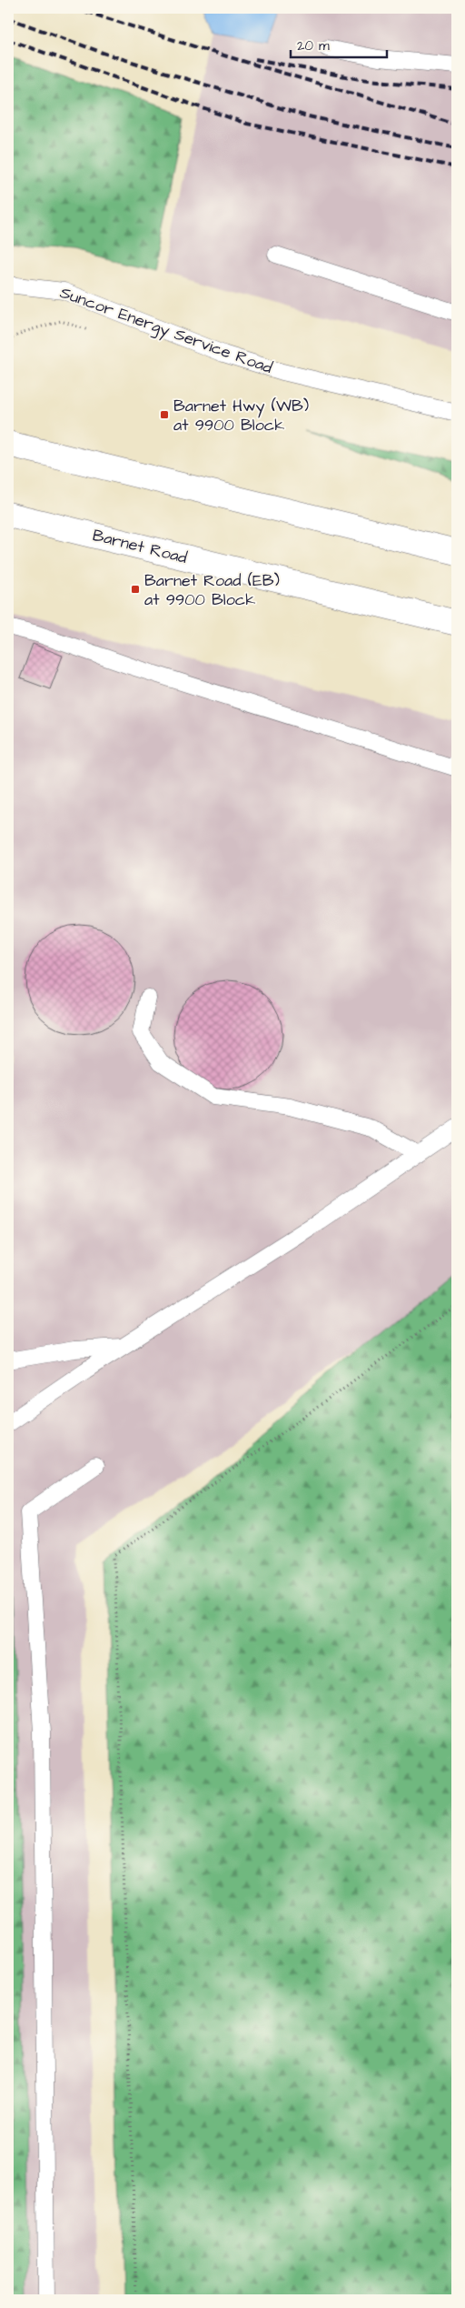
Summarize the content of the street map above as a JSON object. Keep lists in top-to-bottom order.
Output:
{
  "streets": {
    "main road": ["Barnet Road"],
    "lane": ["Suncor Energy Service Road"]
  },
  "places": {
    "transit": ["Barnet Hwy (WB) at 9900 Block", "Barnet Road (EB) at 9900 Block"]
  },
  "scale_bar": "20 m"
}
